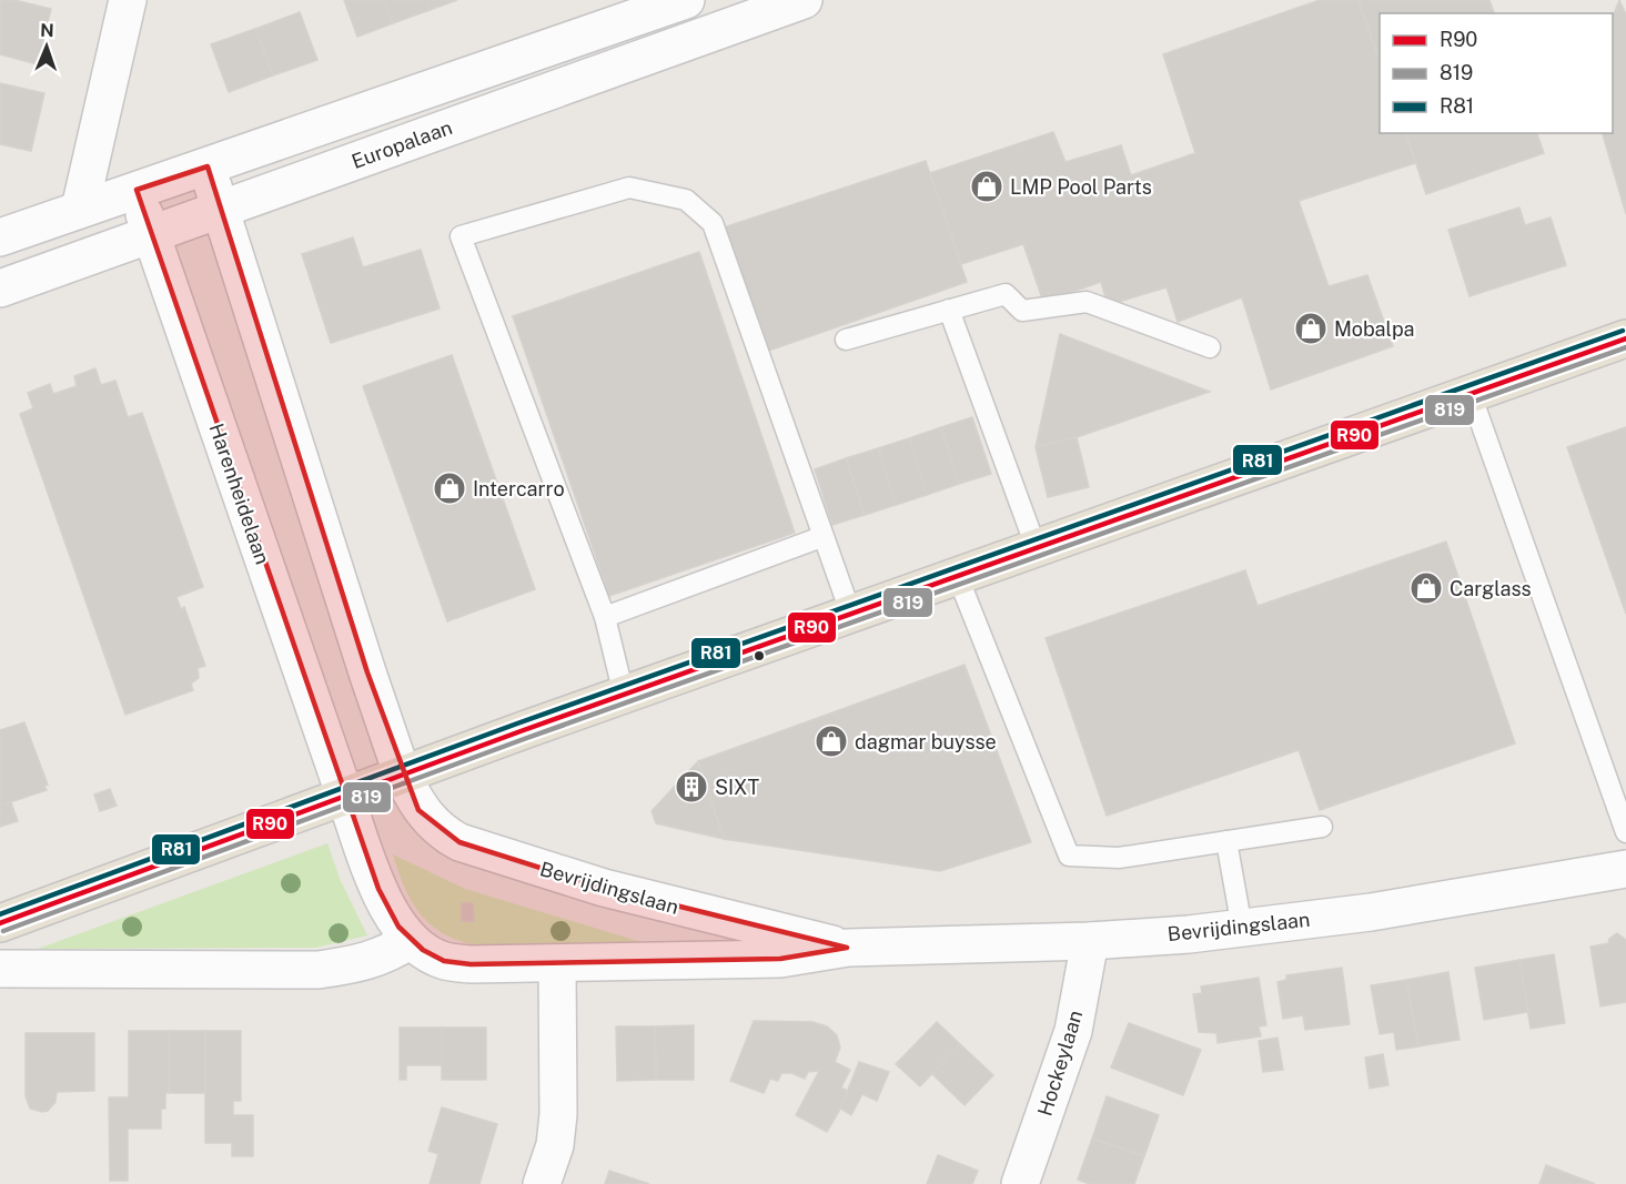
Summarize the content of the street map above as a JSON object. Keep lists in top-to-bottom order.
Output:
{
  "streets": {
    "street": [
      "Europalaan",
      "Harenheidelaan",
      "Bevrijdingslaan",
      "Hockeylaan"
    ]
  },
  "crossings": [
    ["Europalaan", "Harenheidelaan"],
    ["Harenheidelaan", "Bevrijdingslaan"],
    ["Bevrijdingslaan", "Hockeylaan"]
  ],
  "places": {
    "shop": [
      "LMP Pool Parts",
      "Mobalpa",
      "Intercarro",
      "Carglass",
      "dagmar buysse"
    ],
    "building": ["SIXT"]
  },
  "lines": ["transit line R81", "transit line R90", "transit line 819"],
  "legend": ["R90", "819", "R81"],
  "north": "top"
}
